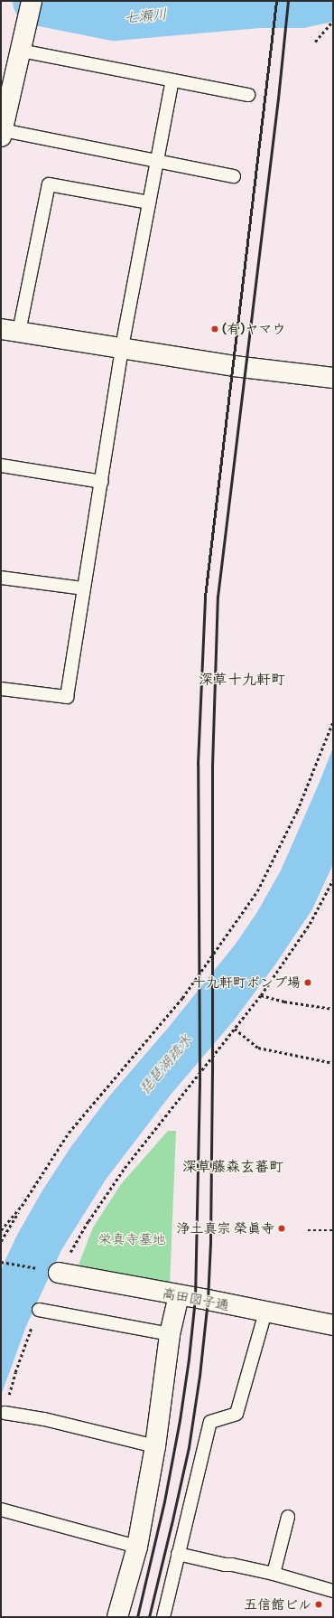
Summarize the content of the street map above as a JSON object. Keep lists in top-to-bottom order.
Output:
{
  "streets": {
    "street": ["高田図子通"]
  },
  "districts": ["深草十九軒町", "深草藤森玄蕃町"],
  "water": ["七瀬川", "琵琶湖疏水"],
  "parks": ["栄真寺墓地"],
  "places": [
    "(有)ヤマウ",
    "十九軒町ポンプ場",
    "浄土真宗 榮眞寺",
    "五信館ビル"
  ]
}
